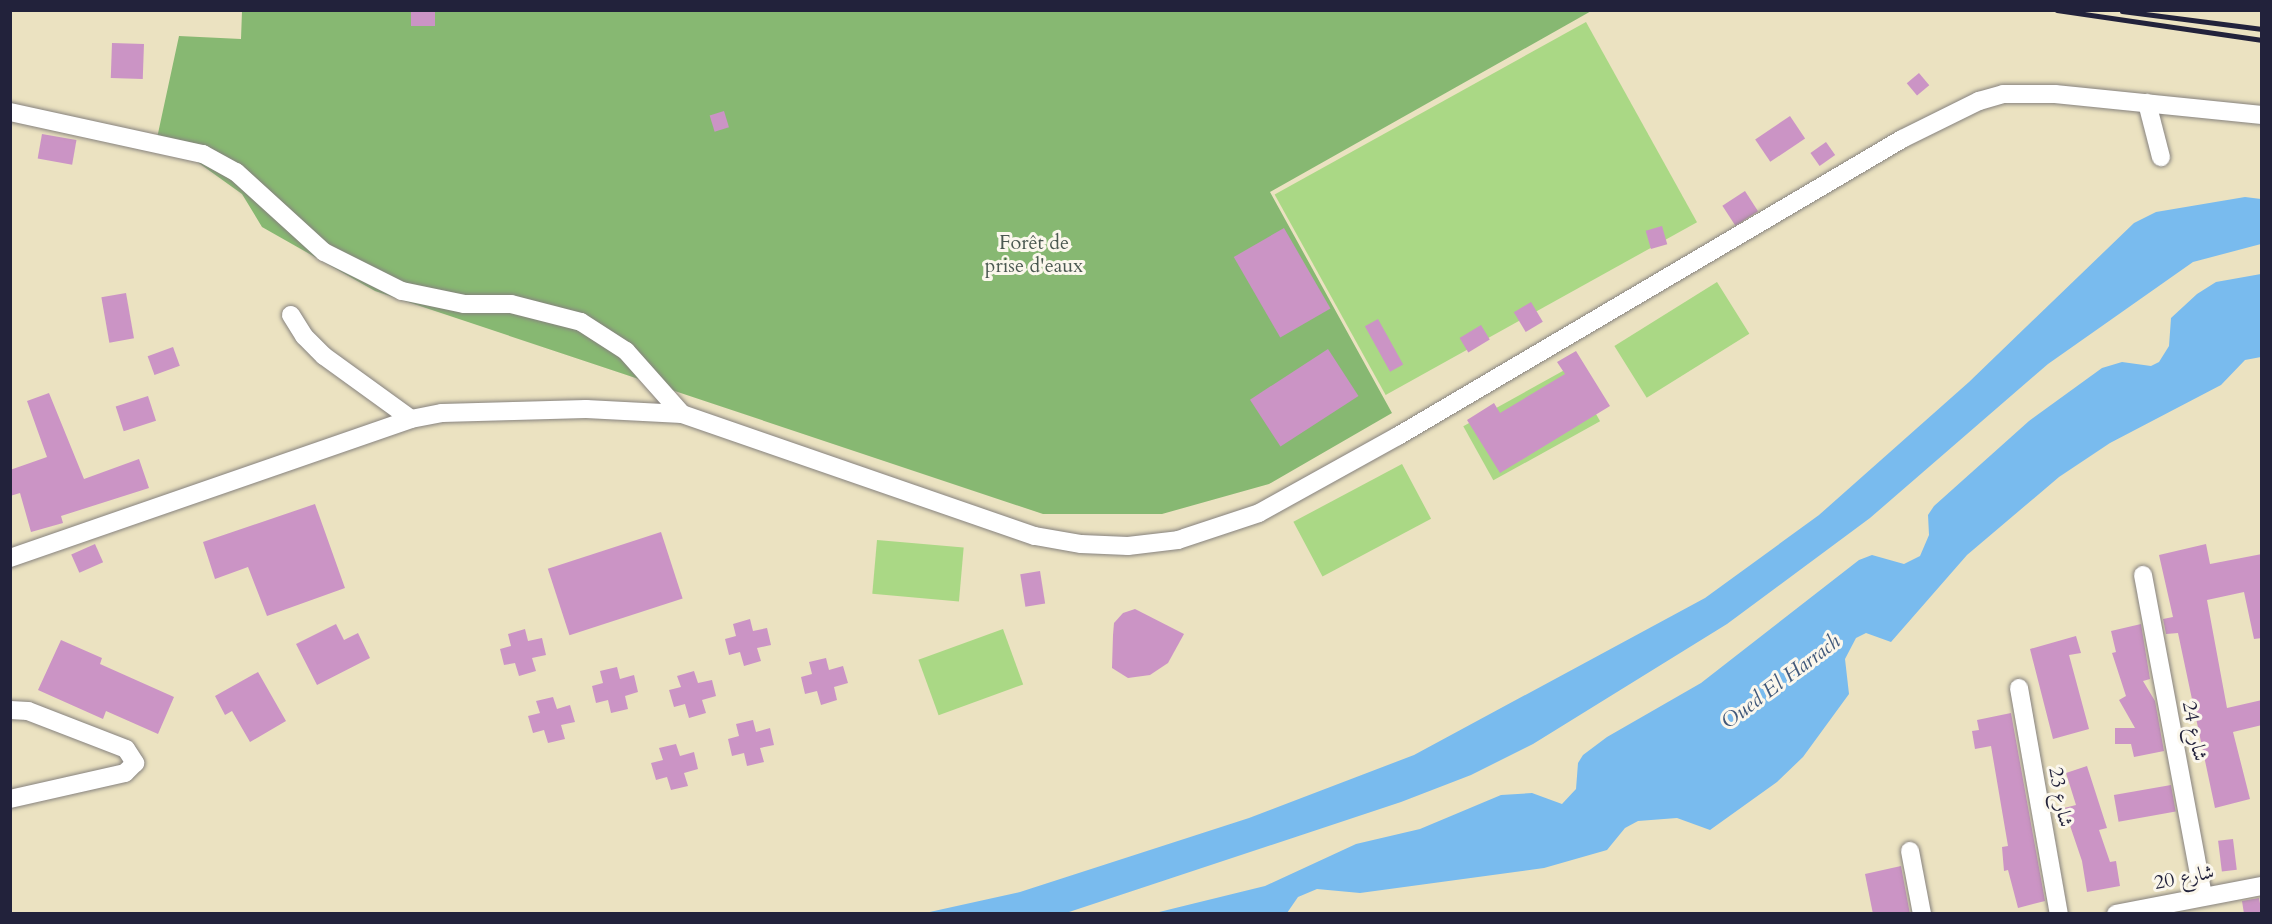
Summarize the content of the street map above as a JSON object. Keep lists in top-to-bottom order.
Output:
{
  "streets": {
    "street": ["شارع 24", "شارع 23", "شارع 20"]
  },
  "crossings": [
    ["شارع 24", "شارع 20"]
  ],
  "water": ["Oued El Harrach"],
  "parks": ["Forêt de prise d'eaux"]
}
